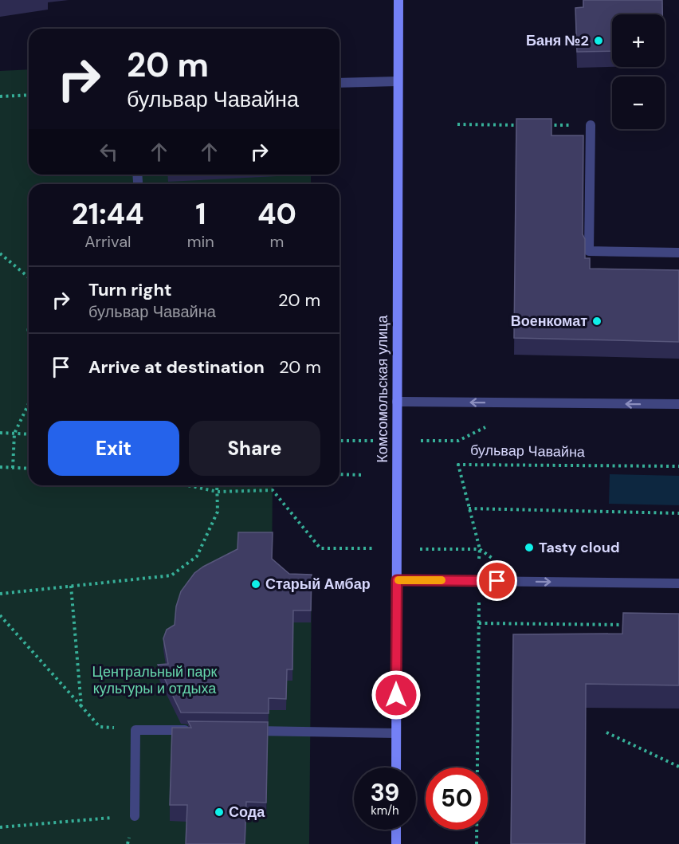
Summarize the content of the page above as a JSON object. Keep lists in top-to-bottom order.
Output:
{
  "streets": {
    "main road": ["Комсомольская улица"],
    "path": ["бульвар Чавайна"]
  },
  "parks": ["Центральный парк культуры и отдыха"],
  "places": [
    "Баня №2",
    "Военкомат",
    "Tasty cloud",
    "Старый Амбар",
    "Сода"
  ],
  "page": {
    "map_buttons": ["+", "−"],
    "turn": ["20 m", "бульвар Чавайна"],
    "eta": [
      "21:44",
      "Arrival",
      "1",
      "min",
      "40",
      "m"
    ],
    "list": [
      {
        "name": "Turn right",
        "note": "бульвар Чавайна",
        "value": "20 m"
      },
      {
        "name": "Arrive at destination",
        "value": "20 m"
      }
    ],
    "buttons": ["Exit", "Share"],
    "speed": "39 km/h",
    "limit": "50"
  }
}
